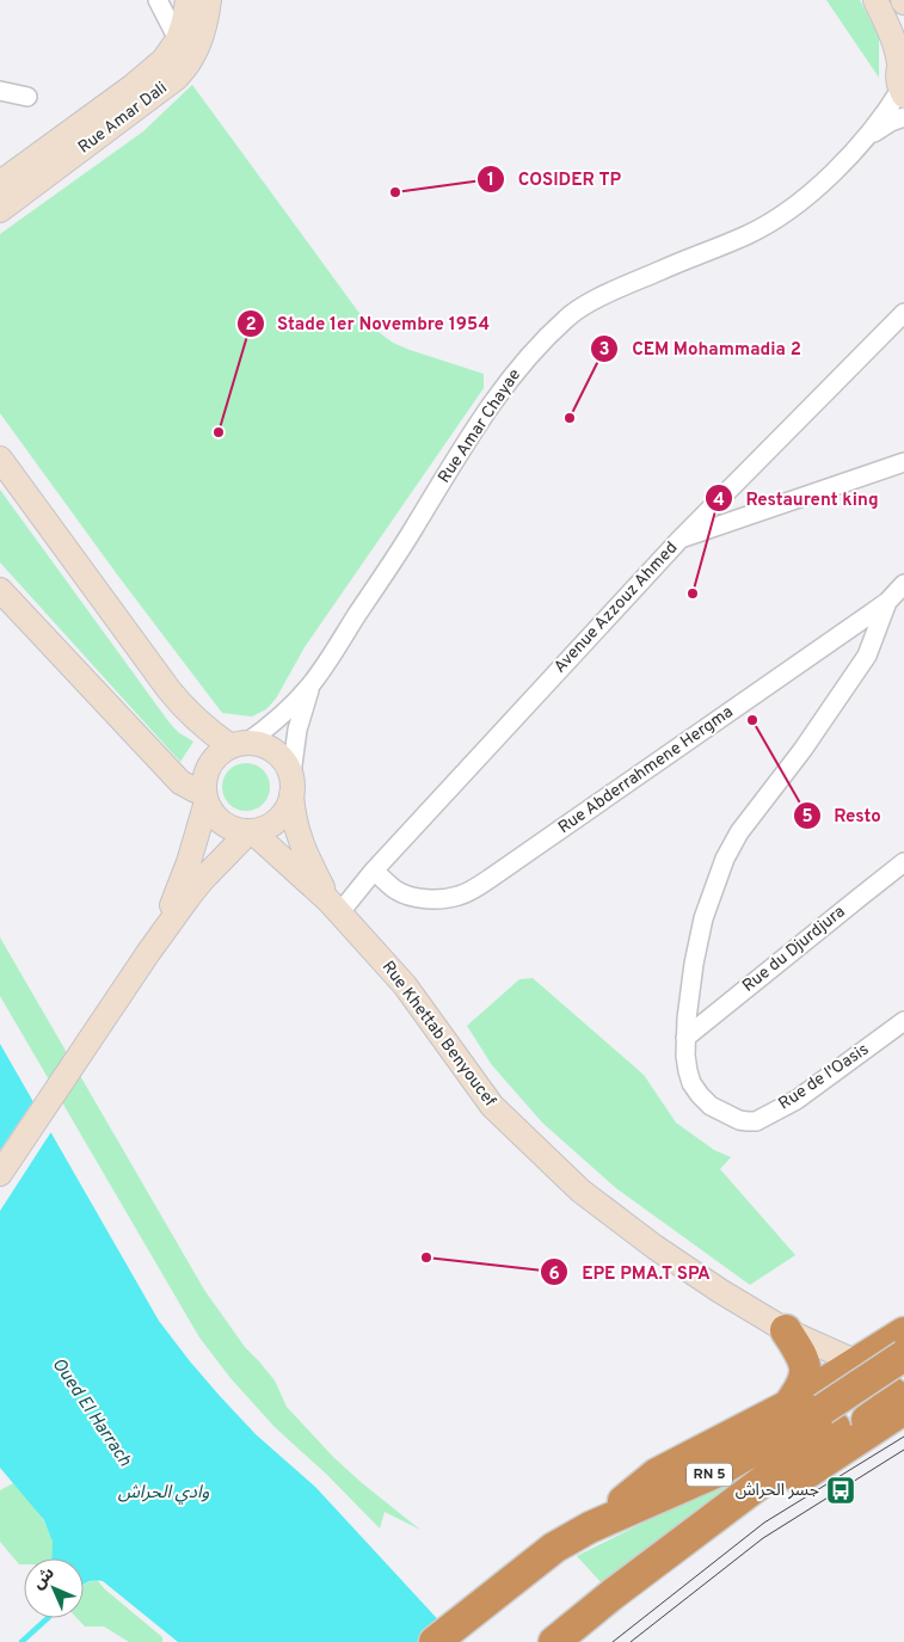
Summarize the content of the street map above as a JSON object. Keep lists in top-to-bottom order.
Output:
{
  "streets": {
    "highway": ["RN 5"],
    "main road": ["Rue Amar Dali", "Rue Khettab Benyoucef"],
    "street": [
      "Rue Amar Chayae",
      "Avenue Azzouz Ahmed",
      "Rue Abderrahmene Hergma",
      "Rue du Djurdjura",
      "Rue de l'Oasis"
    ]
  },
  "crossings": [
    ["Rue Amar Chayae", "Rue Khettab Benyoucef"],
    ["Avenue Azzouz Ahmed", "Rue Abderrahmene Hergma"],
    ["Avenue Azzouz Ahmed", "Rue Khettab Benyoucef"],
    ["Rue Abderrahmene Hergma", "Rue de l'Oasis"],
    ["Rue du Djurdjura", "Rue de l'Oasis"]
  ],
  "water": ["Oued El Harrach", "وادي الحراش"],
  "places": {
    "other": [
      "COSIDER TP",
      "CEM Mohammadia 2",
      "Stade 1er Novembre 1954",
      "Restaurent king",
      "Resto",
      "EPE PMA.T SPA"
    ],
    "bus stop": ["جسر الحراش"]
  },
  "north": "top left"
}
